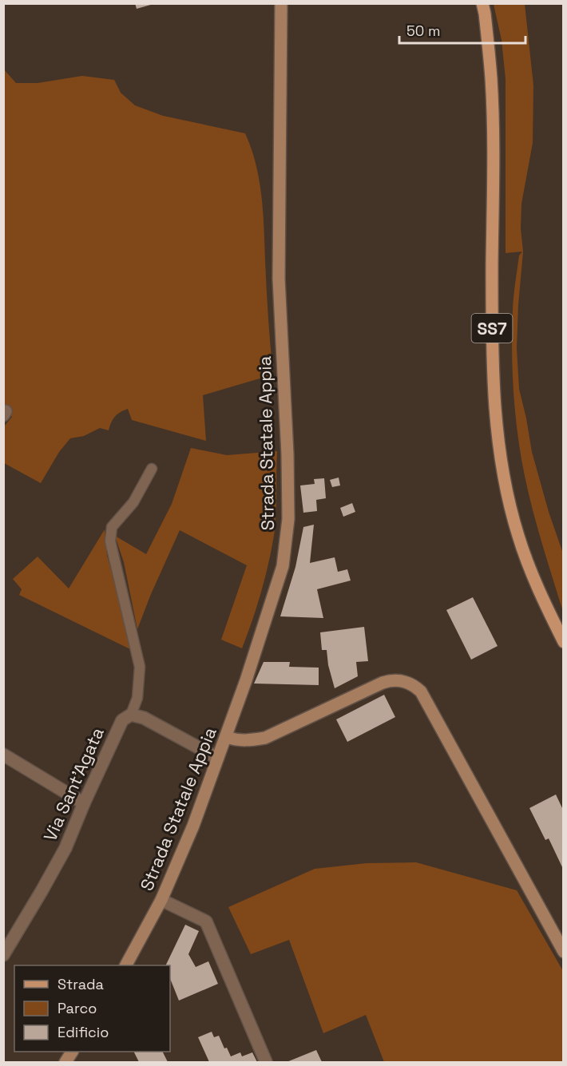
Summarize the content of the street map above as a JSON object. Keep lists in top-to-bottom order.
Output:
{
  "streets": {
    "main road": ["SS7"],
    "street": ["Strada Statale Appia", "Via Sant'Agata"]
  },
  "legend": ["Strada", "Parco", "Edificio"],
  "scale_bar": "50 m"
}
